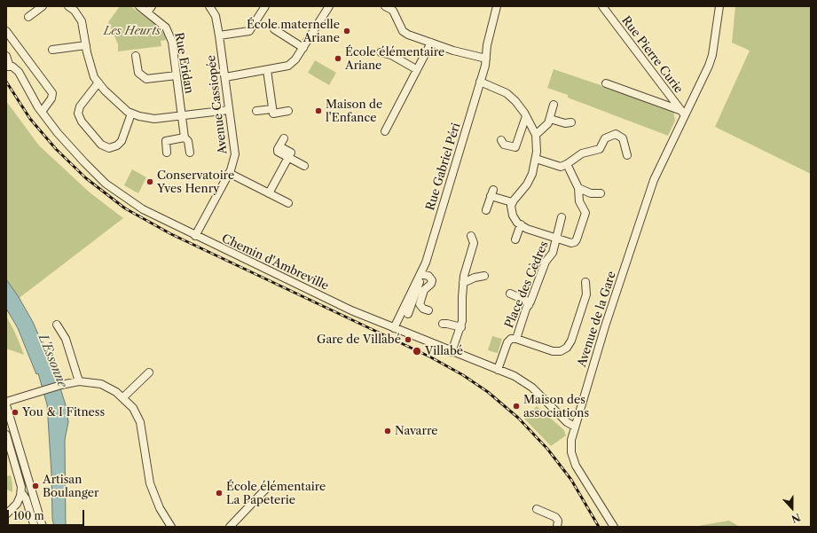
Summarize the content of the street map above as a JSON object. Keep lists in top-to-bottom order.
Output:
{
  "streets": {
    "street": [
      "Rue Pierre Curie",
      "Rue Eridan",
      "Avenue Cassiopée",
      "Rue Gabriel Péri",
      "Chemin d'Ambreville",
      "Place des Cèdres",
      "Avenue de la Gare"
    ]
  },
  "crossings": [
    ["Rue Pierre Curie", "Avenue de la Gare"],
    ["Avenue Cassiopée", "Chemin d'Ambreville"],
    ["Rue Gabriel Péri", "Chemin d'Ambreville"],
    ["Chemin d'Ambreville", "Avenue de la Gare"]
  ],
  "water": ["L'Essonne"],
  "parks": ["Les Heurts"],
  "places": [
    "École maternelle Ariane",
    "École élémentaire Ariane",
    "Maison de l'Enfance",
    "Conservatoire Yves Henry",
    "Gare de Villabé",
    "Villabé",
    "Maison des associations",
    "You & I Fitness",
    "Navarre",
    "Artisan Boulanger",
    "École élémentaire La Papeterie"
  ],
  "scale_bar": "100 m",
  "north": "bottom"
}
